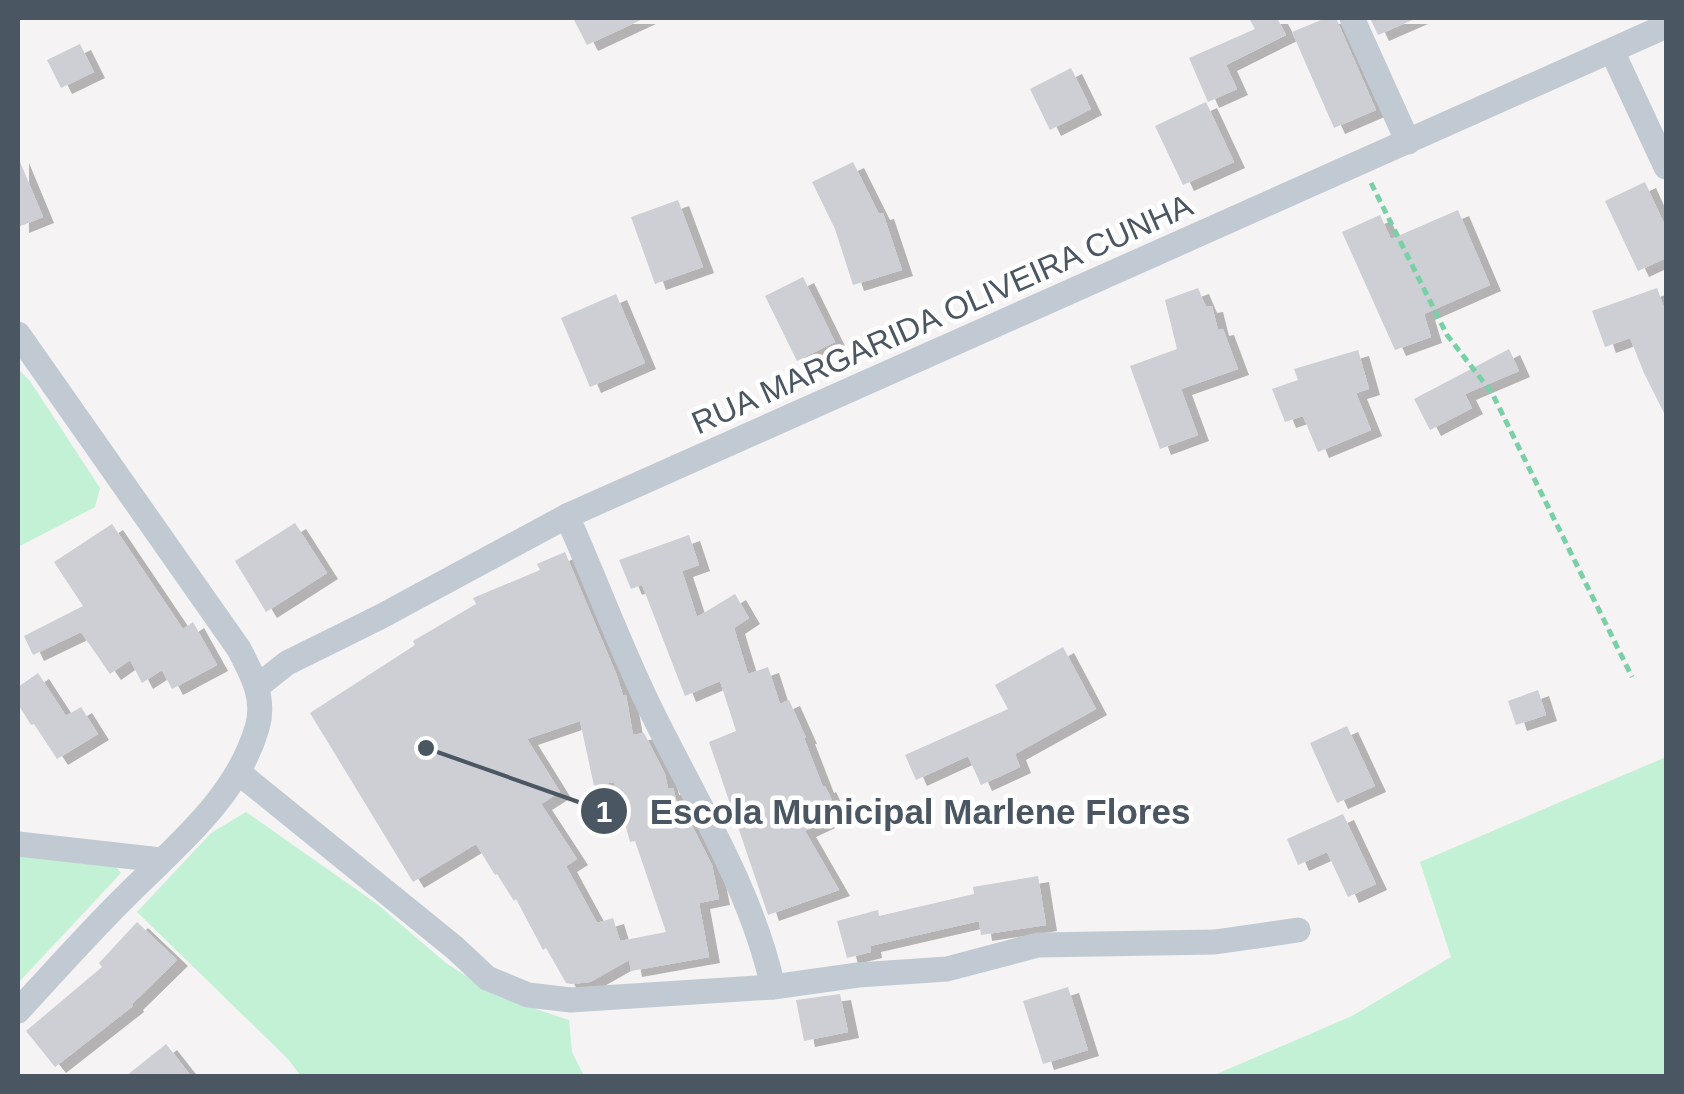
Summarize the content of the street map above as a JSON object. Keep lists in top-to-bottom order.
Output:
{
  "streets": {
    "street": ["RUA MARGARIDA OLIVEIRA CUNHA"]
  },
  "places": ["Escola Municipal Marlene Flores"]
}
